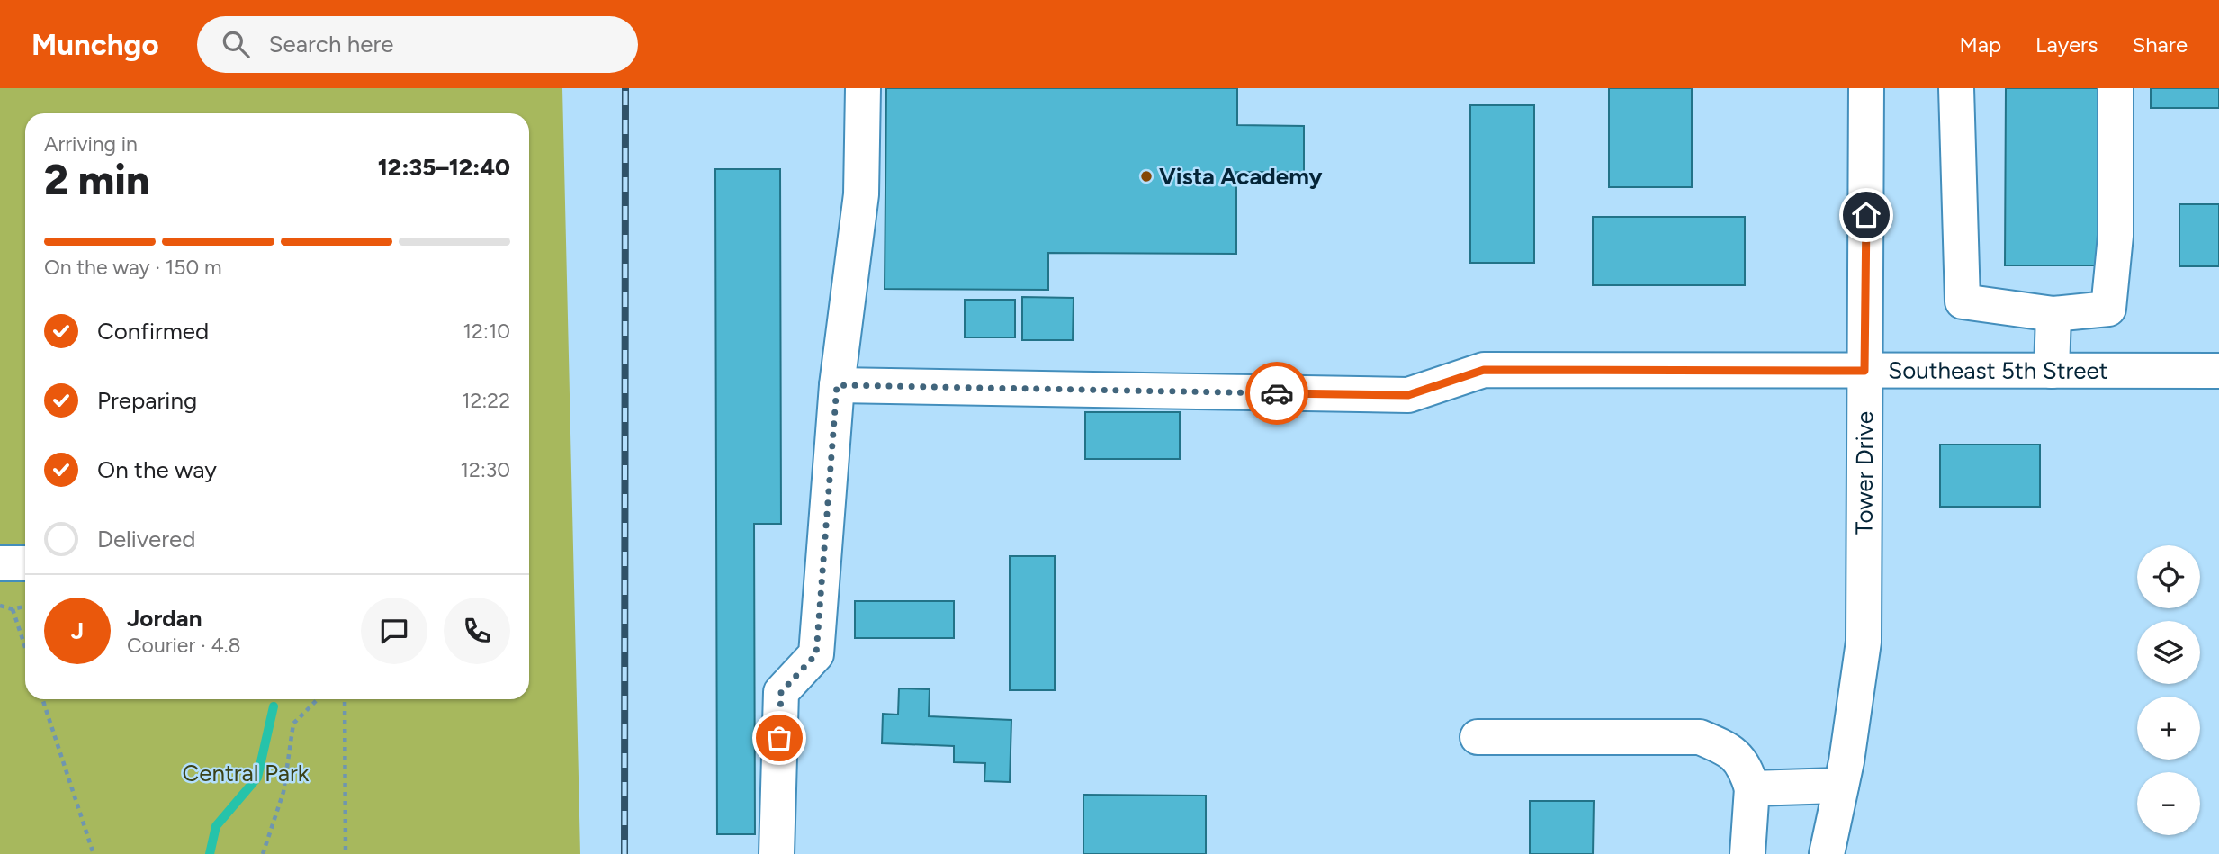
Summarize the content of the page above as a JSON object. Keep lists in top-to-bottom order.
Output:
{
  "streets": {
    "street": ["Southeast 5th Street", "Tower Drive"]
  },
  "crossings": [
    ["Southeast 5th Street", "Tower Drive"]
  ],
  "parks": ["Central Park"],
  "places": ["Vista Academy"],
  "page": {
    "header": "Munchgo",
    "search": "Search here",
    "nav": ["Map", "Layers", "Share"],
    "heading": ["2 min", "Arriving in", "12:35–12:40"],
    "panel": ["Jordan", "Courier · 4.8"],
    "bar": "On the way · 150 m",
    "list": [
      ["Confirmed", "12:10"],
      ["Preparing", "12:22"],
      ["On the way", "12:30"],
      "Delivered"
    ],
    "map_buttons": ["+", "−"],
    "round": "J"
  }
}
